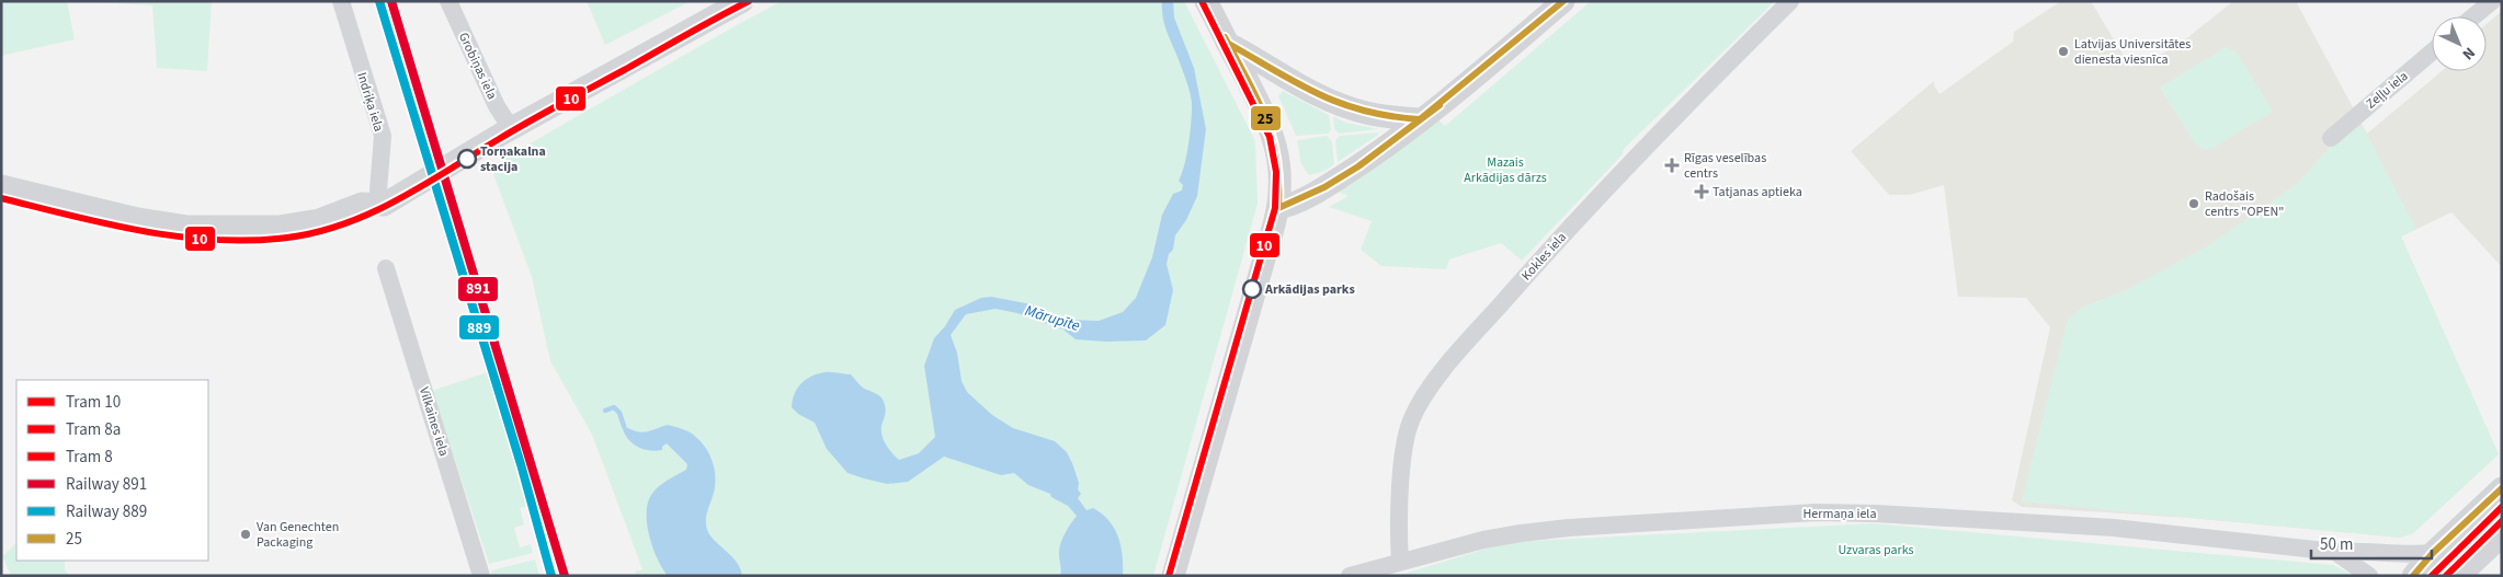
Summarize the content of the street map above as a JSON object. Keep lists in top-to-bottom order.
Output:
{
  "streets": {
    "street": [
      "Grobiņas iela",
      "Zeļļu iela",
      "Indriķa iela",
      "Kokles iela",
      "Vilkaines iela",
      "Hermaņa iela"
    ]
  },
  "crossings": [
    ["Kokles iela", "Hermaņa iela"]
  ],
  "water": ["Mārupīte"],
  "parks": ["Mazais Arkādijas dārzs", "Uzvaras parks"],
  "places": {
    "other": [
      "Latvijas Universitātes dienesta viesnīca",
      "Torņakalna stacija",
      "Radošais centrs \"OPEN\"",
      "Arkādijas parks",
      "Van Genechten Packaging"
    ],
    "health": ["Rīgas veselības centrs", "Tatjanas aptieka"]
  },
  "lines": [
    "tram line 10",
    "rail line 891",
    "rail line 889",
    "transit line 25",
    "tram line 8a",
    "tram line 8"
  ],
  "legend": [
    "Tram 10",
    "Tram 8a",
    "Tram 8",
    "Railway 891",
    "Railway 889",
    "25"
  ],
  "scale_bar": "50 m",
  "north": "bottom right"
}
